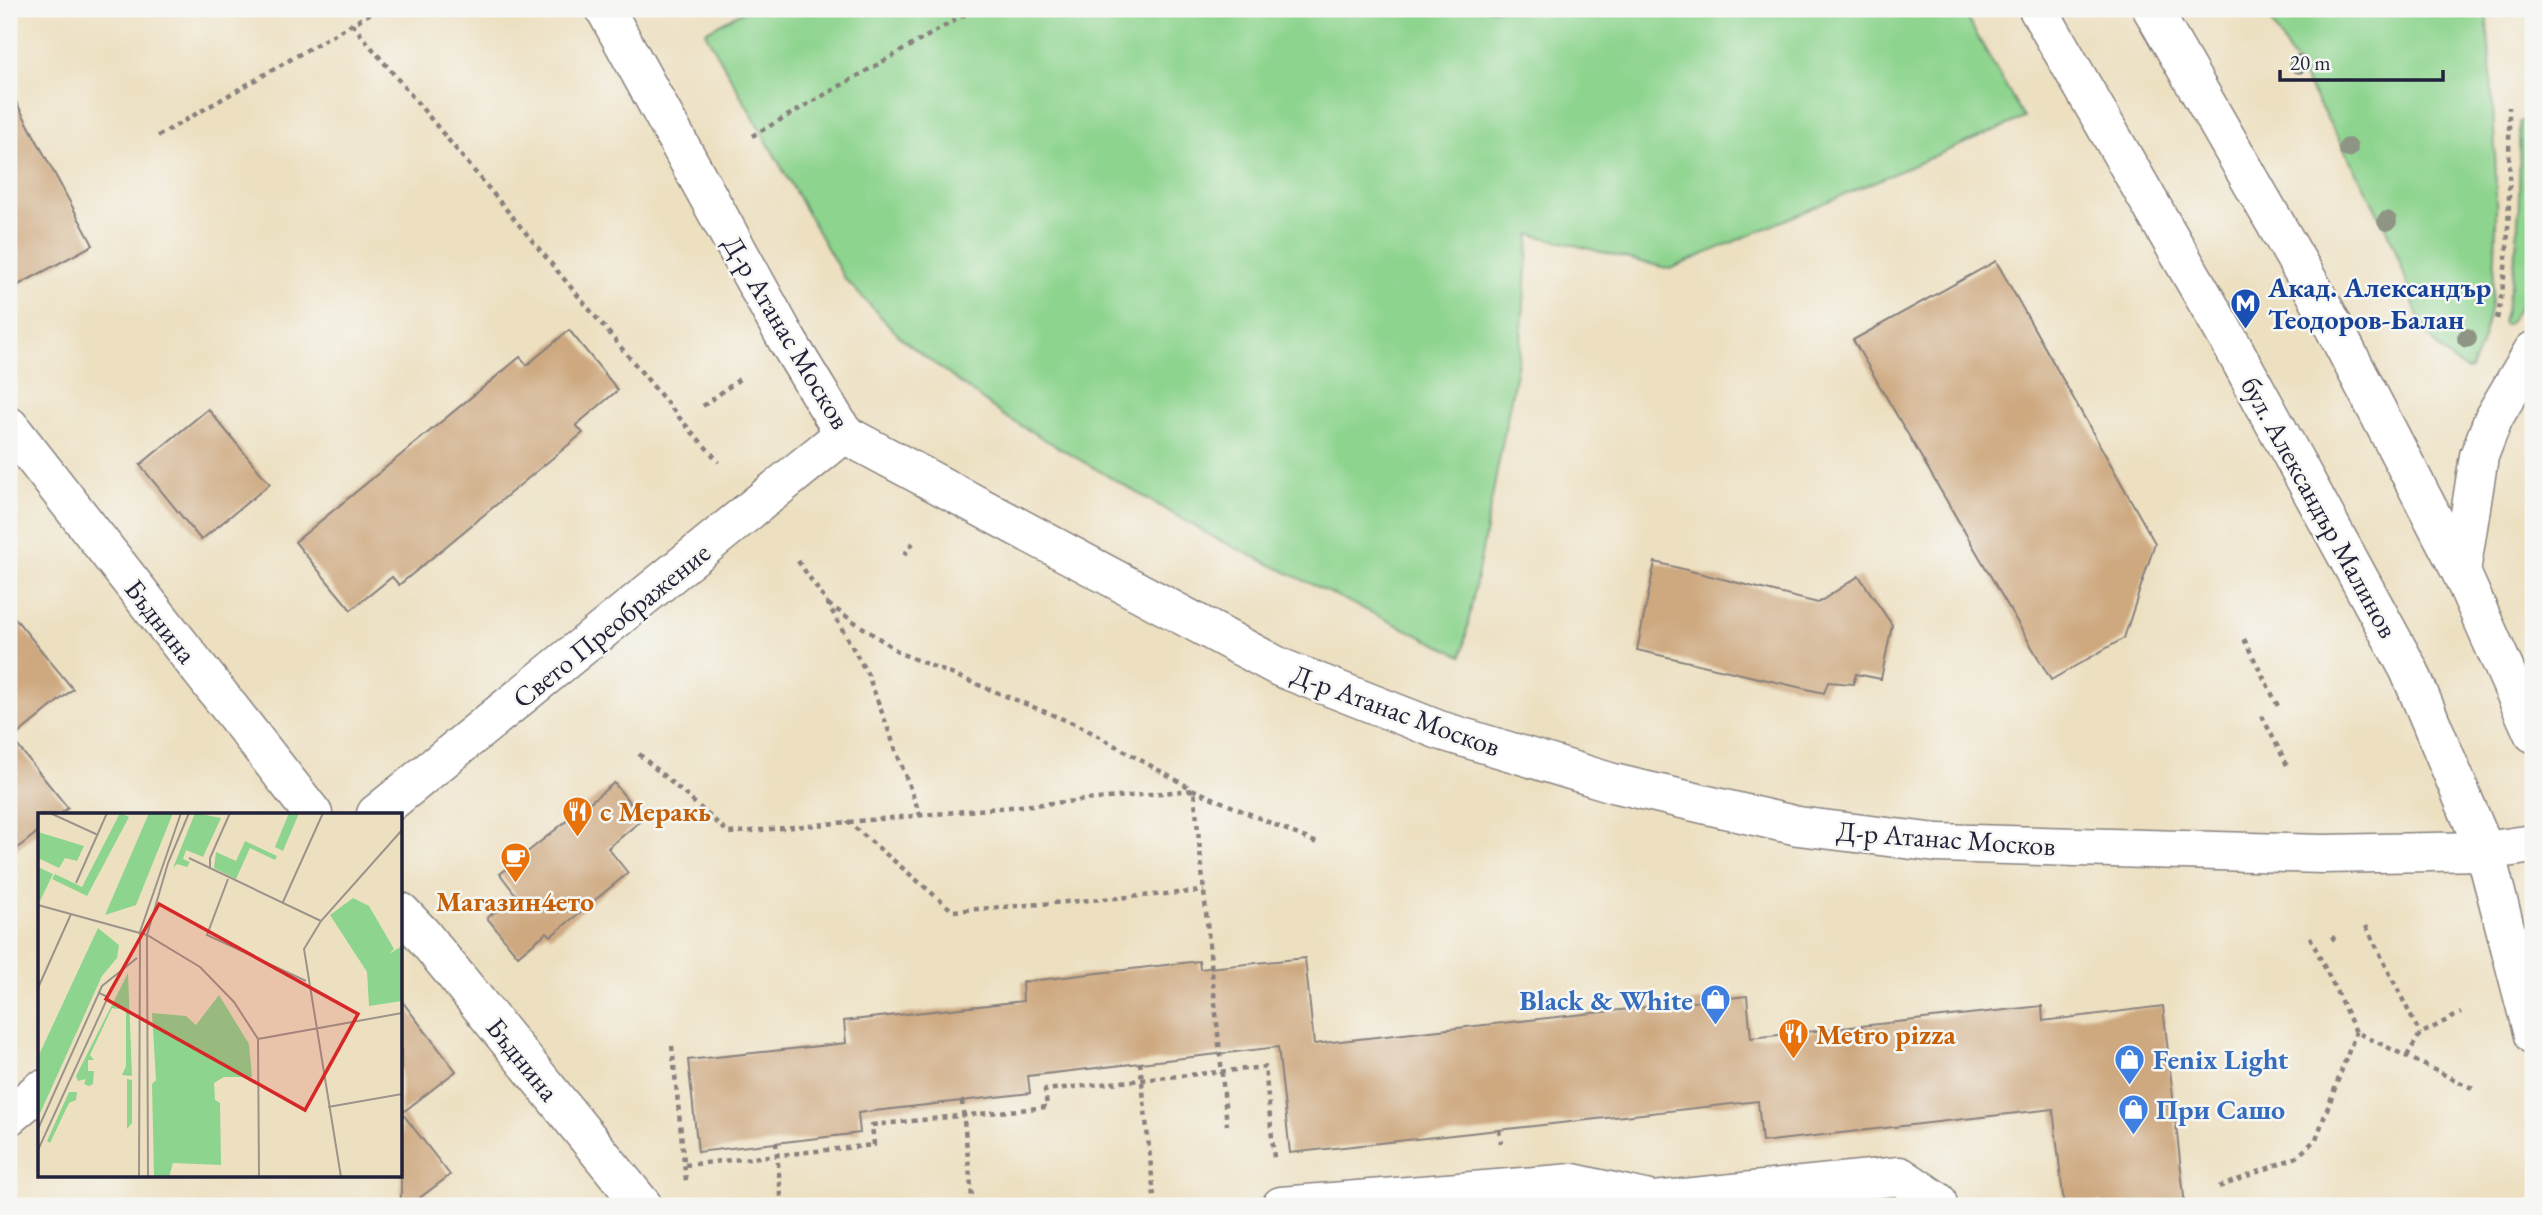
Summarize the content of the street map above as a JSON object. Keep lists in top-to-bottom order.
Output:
{
  "streets": {
    "street": [
      "Д-р Атанас Москов",
      "бул. Александър Малинов",
      "Бъднина",
      "Свето Преображение"
    ]
  },
  "crossings": [
    ["Д-р Атанас Москов", "бул. Александър Малинов"],
    ["Д-р Атанас Москов", "Свето Преображение"]
  ],
  "places": {
    "metro station": ["Акад. Александър Теодоров-Балан"],
    "restaurant": ["с Меракь", "Metro pizza"],
    "cafe": ["Магазин4ето"],
    "shop": ["Black & White", "Fenix Light", "При Сашо"]
  },
  "scale_bar": "20 m"
}
